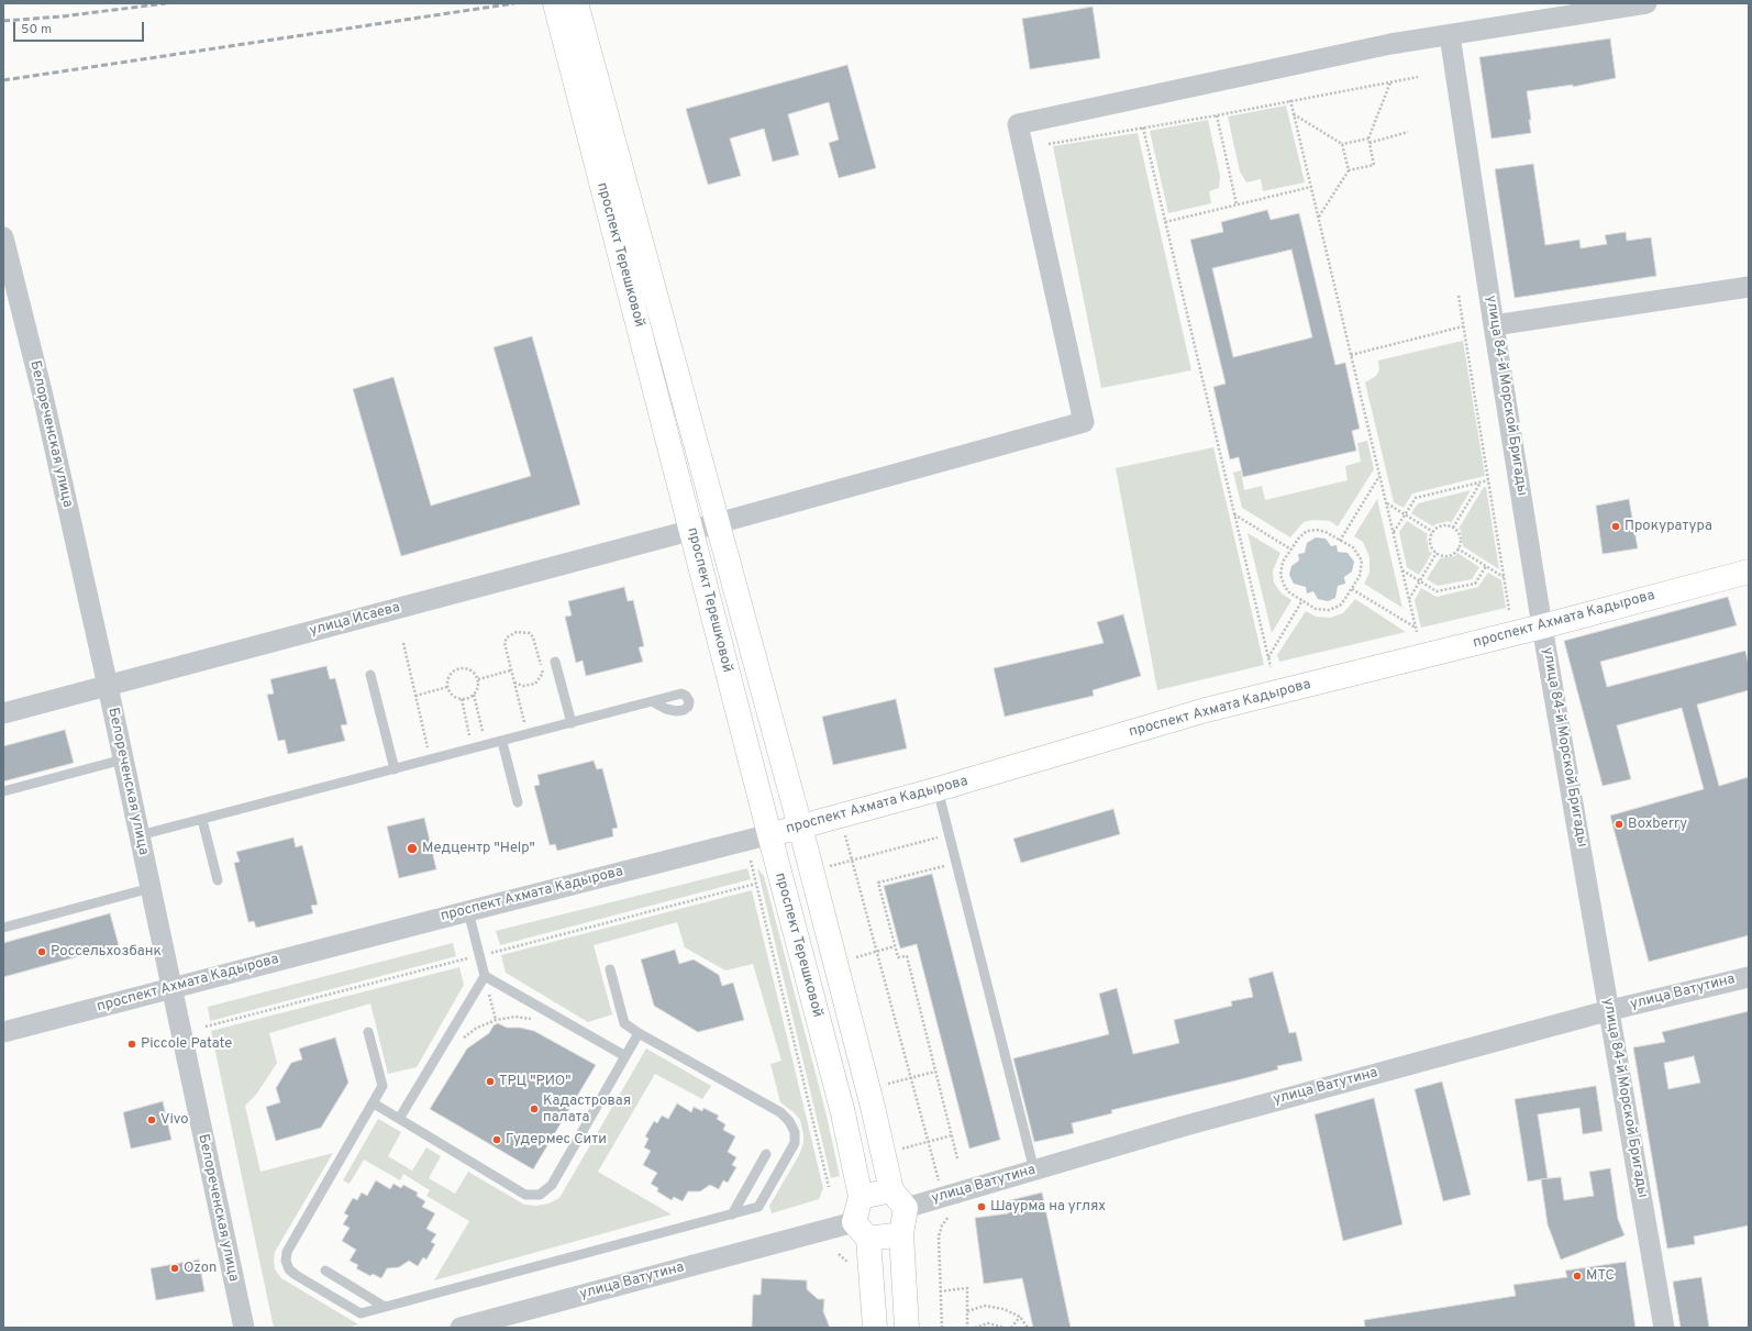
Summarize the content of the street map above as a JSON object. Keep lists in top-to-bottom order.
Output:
{
  "streets": {
    "main road": ["проспект Терешковой", "проспект Ахмата Кадырова"],
    "street": [
      "улица 84-й Морской Бригады",
      "Белореченская улица",
      "улица Исаева",
      "улица Ватутина"
    ]
  },
  "crossings": [
    ["проспект Терешковой", "улица Исаева"],
    ["проспект Терешковой", "проспект Ахмата Кадырова"],
    ["проспект Терешковой", "улица Ватутина"],
    ["улица 84-й Морской Бригады", "улица Исаева"],
    ["улица 84-й Морской Бригады", "проспект Ахмата Кадырова"],
    ["улица 84-й Морской Бригады", "улица Ватутина"],
    ["Белореченская улица", "улица Исаева"],
    ["Белореченская улица", "проспект Ахмата Кадырова"]
  ],
  "places": [
    "Прокуратура",
    "Boxberry",
    "Медцентр \"Help\"",
    "Россельхозбанк",
    "Piccole Patate",
    "ТРЦ \"РИО\"",
    "Кадастровая палата",
    "Vivo",
    "Гудермес Сити",
    "Шаурма на углях",
    "Ozon",
    "МТС"
  ],
  "scale_bar": "50 m"
}
